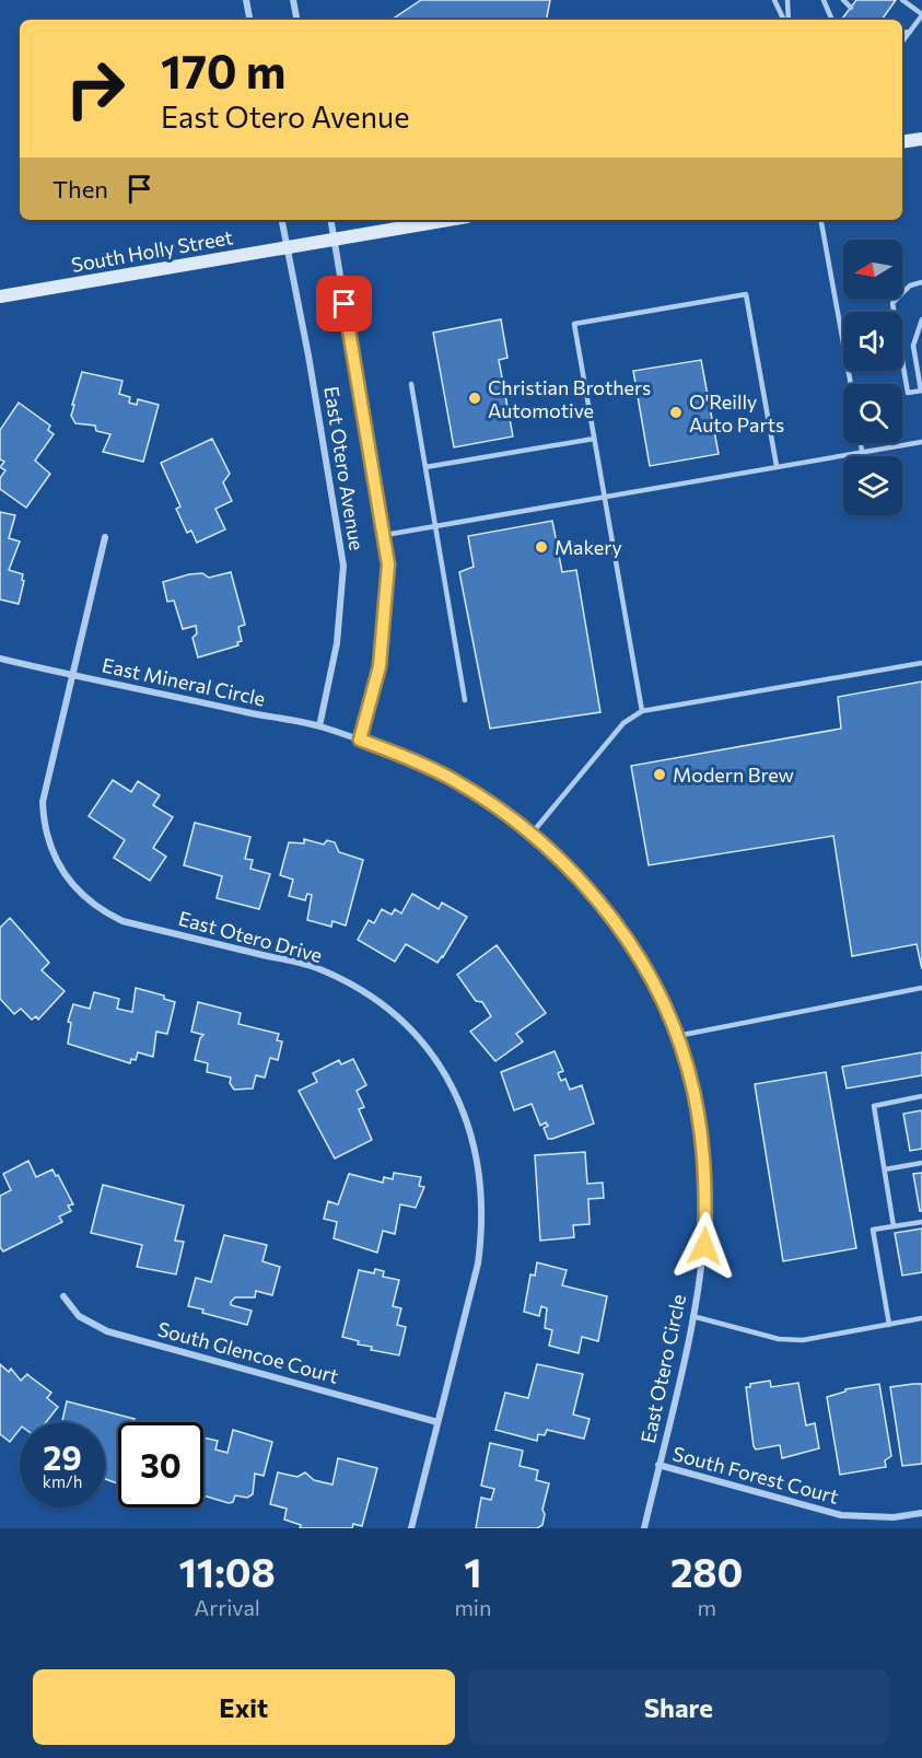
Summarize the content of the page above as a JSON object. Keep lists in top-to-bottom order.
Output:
{
  "streets": {
    "main road": ["South Holly Street"],
    "street": [
      "East Otero Avenue",
      "East Mineral Circle",
      "East Otero Drive",
      "South Glencoe Court",
      "East Otero Circle",
      "South Forest Court"
    ]
  },
  "crossings": [
    ["South Holly Street", "East Otero Avenue"],
    ["East Otero Avenue", "East Mineral Circle"],
    ["East Otero Avenue", "East Otero Circle"],
    ["East Mineral Circle", "East Otero Drive"],
    ["East Mineral Circle", "East Otero Circle"],
    ["East Otero Drive", "South Glencoe Court"],
    ["East Otero Circle", "South Forest Court"]
  ],
  "places": [
    "Christian Brothers Automotive",
    "O'Reilly Auto Parts",
    "Makery",
    "Modern Brew"
  ],
  "north": "left",
  "page": {
    "turn": ["170 m", "East Otero Avenue"],
    "then": "Then",
    "speed": "29 km/h",
    "limit": "30",
    "eta": [
      "11:08",
      "Arrival",
      "1",
      "min",
      "280",
      "m"
    ],
    "buttons": ["Exit", "Share"]
  }
}
